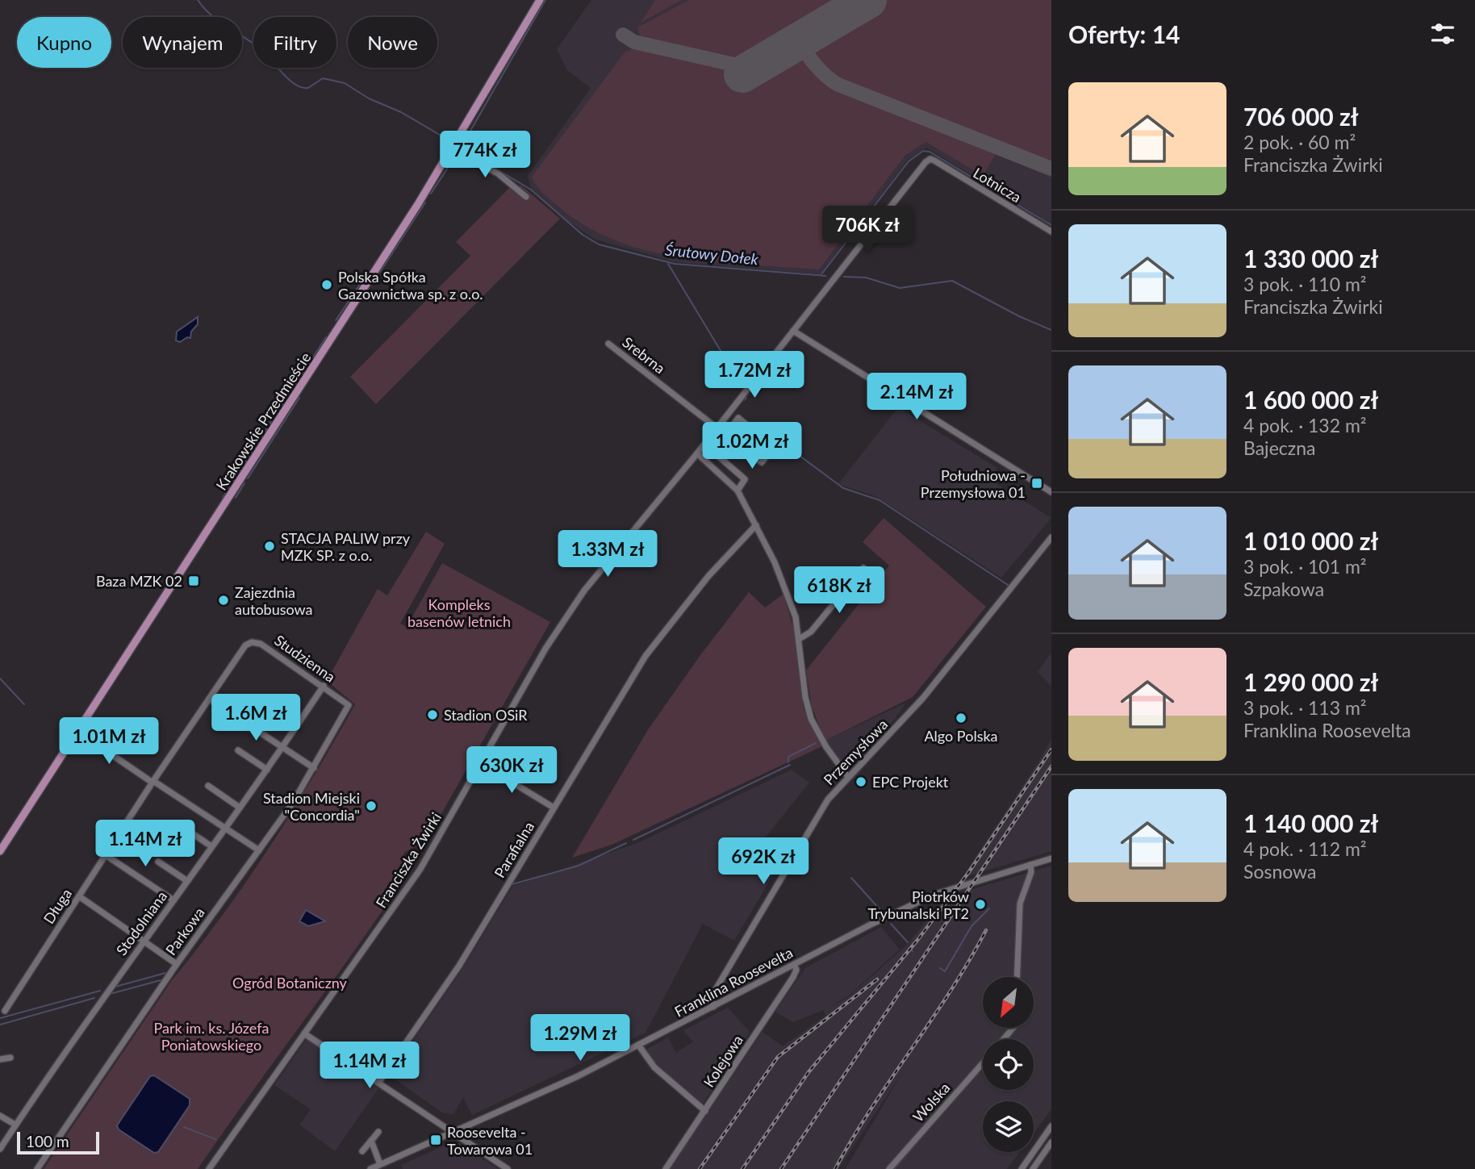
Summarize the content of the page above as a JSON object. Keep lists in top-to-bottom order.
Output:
{
  "streets": {
    "main road": ["Krakowskie Przedmieście"],
    "street": [
      "Lotnicza",
      "Srebrna",
      "Studzienna",
      "Przemysłowa",
      "Parafialna",
      "Franciszka Żwirki",
      "Długa",
      "Stodolniana",
      "Parkowa",
      "Franklina Roosevelta",
      "Kolejowa",
      "Wolska"
    ]
  },
  "crossings": [
    ["Lotnicza", "Franciszka Żwirki"],
    ["Srebrna", "Franciszka Żwirki"],
    ["Studzienna", "Długa"],
    ["Studzienna", "Stodolniana"],
    ["Studzienna", "Parkowa"],
    ["Przemysłowa", "Franklina Roosevelta"],
    ["Franklina Roosevelta", "Kolejowa"]
  ],
  "water": ["Śrutowy Dołek"],
  "parks": ["Kompleks basenów letnich", "Ogród Botaniczny", "Park im. ks. Józefa Poniatowskiego"],
  "places": {
    "other": [
      "Polska Spółka Gazownictwa sp. z o.o.",
      "STACJA PALIW przy MZK SP. z o.o.",
      "Zajezdnia autobusowa",
      "Stadion OSiR",
      "Algo Polska",
      "EPC Projekt",
      "Stadion Miejski \"Concordia\"",
      "Piotrków Trybunalski PT2"
    ],
    "transit": ["Południowa - Przemysłowa 01", "Baza MZK 02", "Roosevelta - Towarowa 01"]
  },
  "scale_bar": "100 m",
  "north": "bottom left",
  "page": {
    "heading": "Oferty: 14",
    "chip": [
      "Kupno",
      "Wynajem",
      "Filtry",
      "Nowe"
    ],
    "list": [
      {
        "name": "706 000 zł",
        "note": "2 pok. · 60 m² · Franciszka Żwirki"
      },
      {
        "name": "1 330 000 zł",
        "note": "3 pok. · 110 m² · Franciszka Żwirki"
      },
      {
        "name": "1 600 000 zł",
        "note": "4 pok. · 132 m² · Bajeczna"
      },
      {
        "name": "1 010 000 zł",
        "note": "3 pok. · 101 m² · Szpakowa"
      },
      {
        "name": "1 290 000 zł",
        "note": "3 pok. · 113 m² · Franklina Roosevelta"
      },
      {
        "name": "1 140 000 zł",
        "note": "4 pok. · 112 m² · Sosnowa"
      }
    ],
    "price": [
      "774K zł",
      "706K zł",
      "1.72M zł",
      "2.14M zł",
      "1.02M zł",
      "1.33M zł",
      "618K zł",
      "1.6M zł",
      "1.01M zł",
      "630K zł",
      "1.14M zł",
      "692K zł",
      "1.29M zł",
      "1.14M zł"
    ],
    "scale": "100 m"
  }
}
